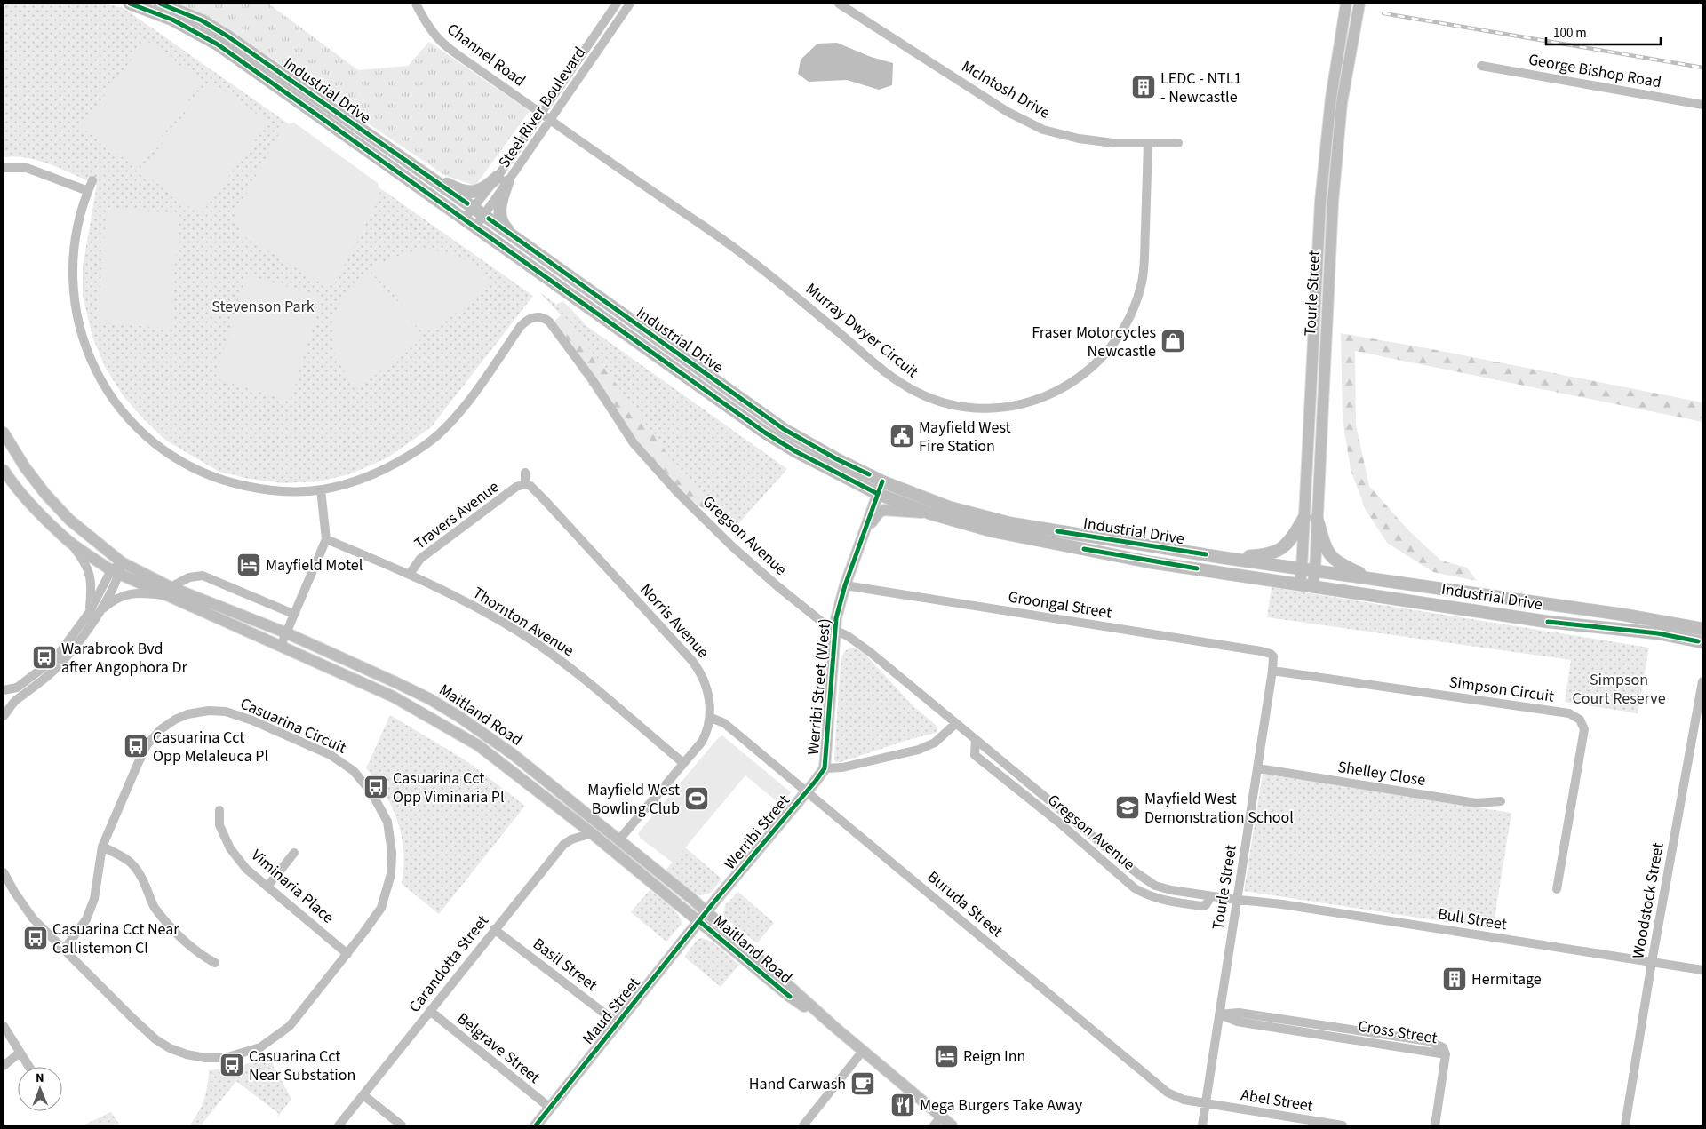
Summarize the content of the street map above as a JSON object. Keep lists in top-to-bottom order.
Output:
{
  "streets": {
    "highway": ["Industrial Drive"],
    "main road": [
      "Tourle Street",
      "Werribi Street (West)",
      "Maitland Road",
      "Werribi Street",
      "Maud Street"
    ],
    "street": [
      "Channel Road",
      "George Bishop Road",
      "McIntosh Drive",
      "Steel River Boulevard",
      "Murray Dwyer Circuit",
      "Travers Avenue",
      "Gregson Avenue",
      "Groongal Street",
      "Norris Avenue",
      "Thornton Avenue",
      "Simpson Circuit",
      "Casuarina Circuit",
      "Shelley Close",
      "Viminaria Place",
      "Woodstock Street",
      "Buruda Street",
      "Bull Street",
      "Carandotta Street",
      "Basil Street",
      "Cross Street",
      "Belgrave Street",
      "Abel Street"
    ]
  },
  "crossings": [
    ["Channel Road", "Steel River Boulevard"],
    ["Channel Road", "Murray Dwyer Circuit"],
    ["McIntosh Drive", "Murray Dwyer Circuit"],
    ["Industrial Drive", "Steel River Boulevard"],
    ["Industrial Drive", "Tourle Street"],
    ["Industrial Drive", "Werribi Street (West)"],
    ["Steel River Boulevard", "Murray Dwyer Circuit"],
    ["Tourle Street", "Gregson Avenue"],
    ["Tourle Street", "Groongal Street"],
    ["Tourle Street", "Simpson Circuit"],
    ["Tourle Street", "Shelley Close"],
    ["Tourle Street", "Buruda Street"],
    ["Tourle Street", "Bull Street"],
    ["Tourle Street", "Cross Street"],
    ["Tourle Street", "Abel Street"],
    ["Travers Avenue", "Norris Avenue"],
    ["Travers Avenue", "Thornton Avenue"],
    ["Gregson Avenue", "Werribi Street (West)"],
    ["Gregson Avenue", "Bull Street"],
    ["Groongal Street", "Werribi Street (West)"],
    ["Norris Avenue", "Thornton Avenue"],
    ["Norris Avenue", "Maitland Road"],
    ["Norris Avenue", "Buruda Street"],
    ["Werribi Street (West)", "Werribi Street"],
    ["Maitland Road", "Werribi Street"],
    ["Maitland Road", "Carandotta Street"],
    ["Maitland Road", "Maud Street"],
    ["Casuarina Circuit", "Viminaria Place"],
    ["Werribi Street", "Buruda Street"],
    ["Werribi Street", "Maud Street"],
    ["Woodstock Street", "Bull Street"],
    ["Buruda Street", "Abel Street"],
    ["Carandotta Street", "Basil Street"],
    ["Carandotta Street", "Belgrave Street"],
    ["Basil Street", "Maud Street"],
    ["Maud Street", "Belgrave Street"]
  ],
  "parks": ["Stevenson Park", "Simpson Court Reserve"],
  "places": {
    "building": ["LEDC - NTL1 - Newcastle", "Hermitage"],
    "shop": ["Fraser Motorcycles Newcastle"],
    "public building": ["Mayfield West Fire Station"],
    "hotel": ["Mayfield Motel", "Reign Inn"],
    "bus stop": [
      "Warabrook Bvd after Angophora Dr",
      "Casuarina Cct Opp Melaleuca Pl",
      "Casuarina Cct Opp Viminaria Pl",
      "Casuarina Cct Near Callistemon Cl",
      "Casuarina Cct Near Substation"
    ],
    "sports": ["Mayfield West Bowling Club"],
    "school or university": ["Mayfield West Demonstration School"],
    "cafe": ["Hand Carwash"],
    "restaurant": ["Mega Burgers Take Away"]
  },
  "scale_bar": "100 m",
  "north": "top"
}
